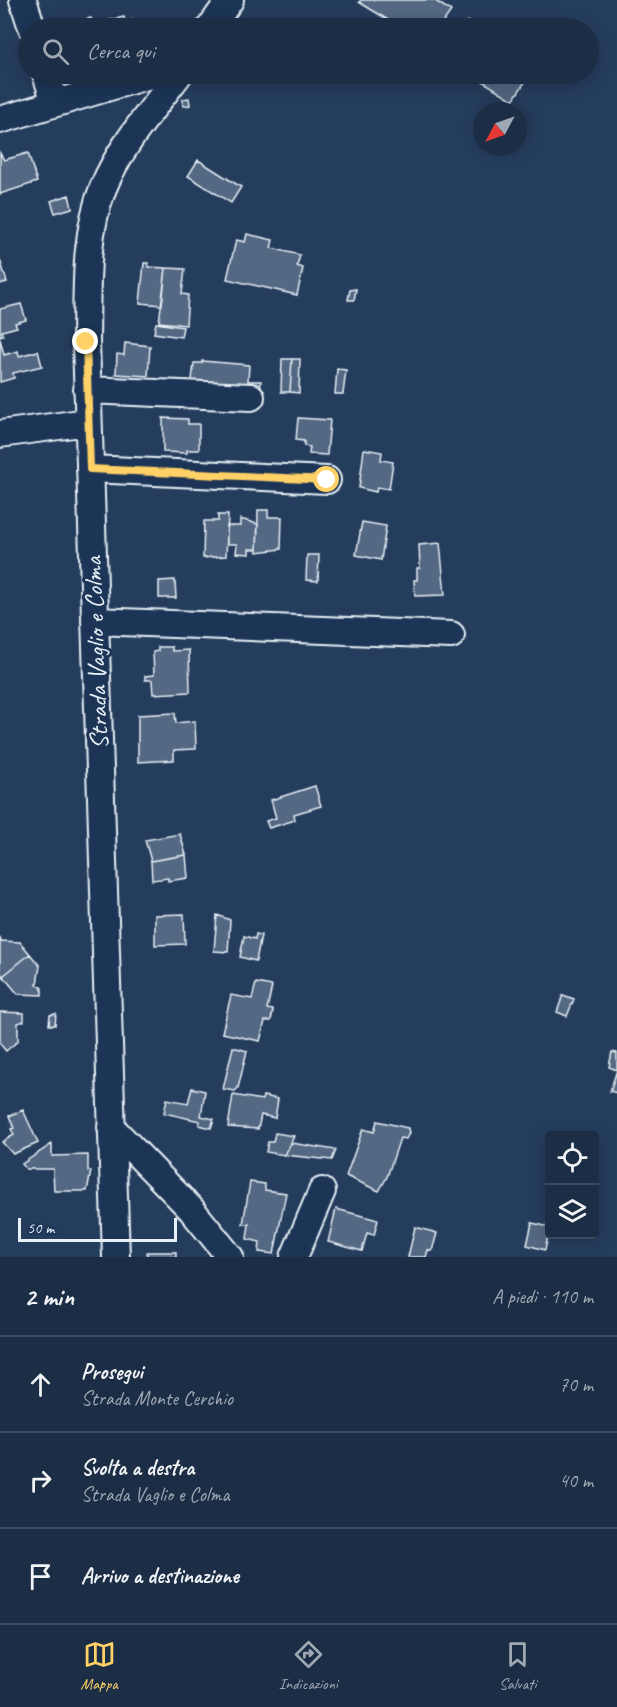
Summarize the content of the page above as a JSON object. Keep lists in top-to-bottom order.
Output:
{
  "streets": {
    "street": ["Strada Vaglio e Colma"]
  },
  "scale_bar": "50 m",
  "north": "bottom left",
  "page": {
    "search": "Cerca qui",
    "scale": "50 m",
    "heading": ["2 min", "A piedi · 110 m"],
    "list": [
      ["Prosegui", "Strada Monte Cerchio", "70 m"],
      ["Svolta a destra", "Strada Vaglio e Colma", "40 m"],
      "Arrivo a destinazione"
    ],
    "nav": ["Mappa", "Indicazioni", "Salvati"]
  }
}
